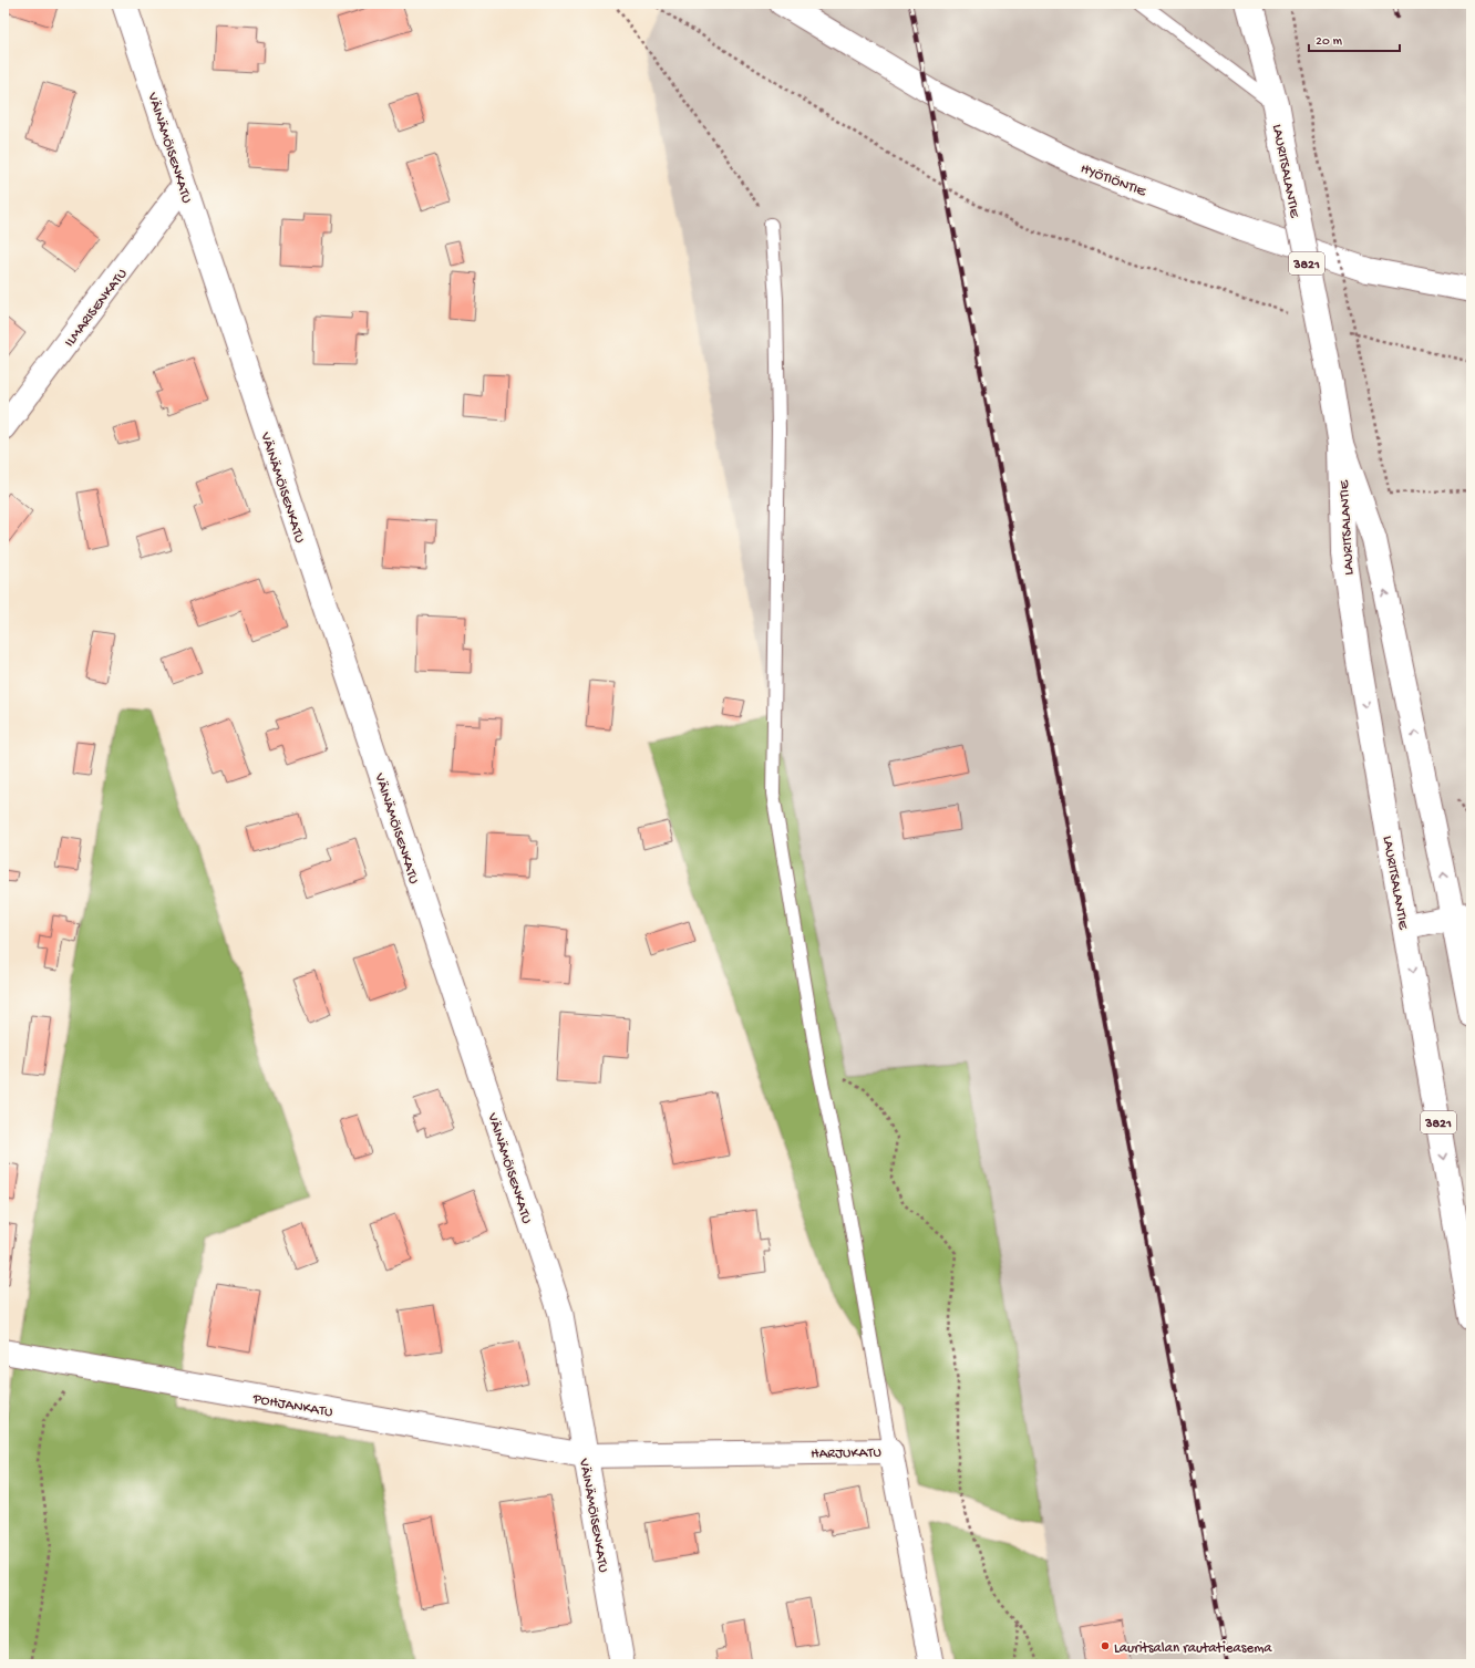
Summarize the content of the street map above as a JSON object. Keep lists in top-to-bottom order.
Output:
{
  "streets": {
    "street": [
      "VÄINÄMÖISENKATU",
      "LAURITSALANTIE",
      "HYÖTIÖNTIE",
      "3821",
      "ILMARISENKATU",
      "POHJANKATU",
      "HARJUKATU"
    ]
  },
  "crossings": [
    ["VÄINÄMÖISENKATU", "ILMARISENKATU"],
    ["VÄINÄMÖISENKATU", "POHJANKATU"],
    ["VÄINÄMÖISENKATU", "HARJUKATU"],
    ["POHJANKATU", "HARJUKATU"]
  ],
  "places": ["Lauritsalan rautatieasema"],
  "scale_bar": "20 m"
}
